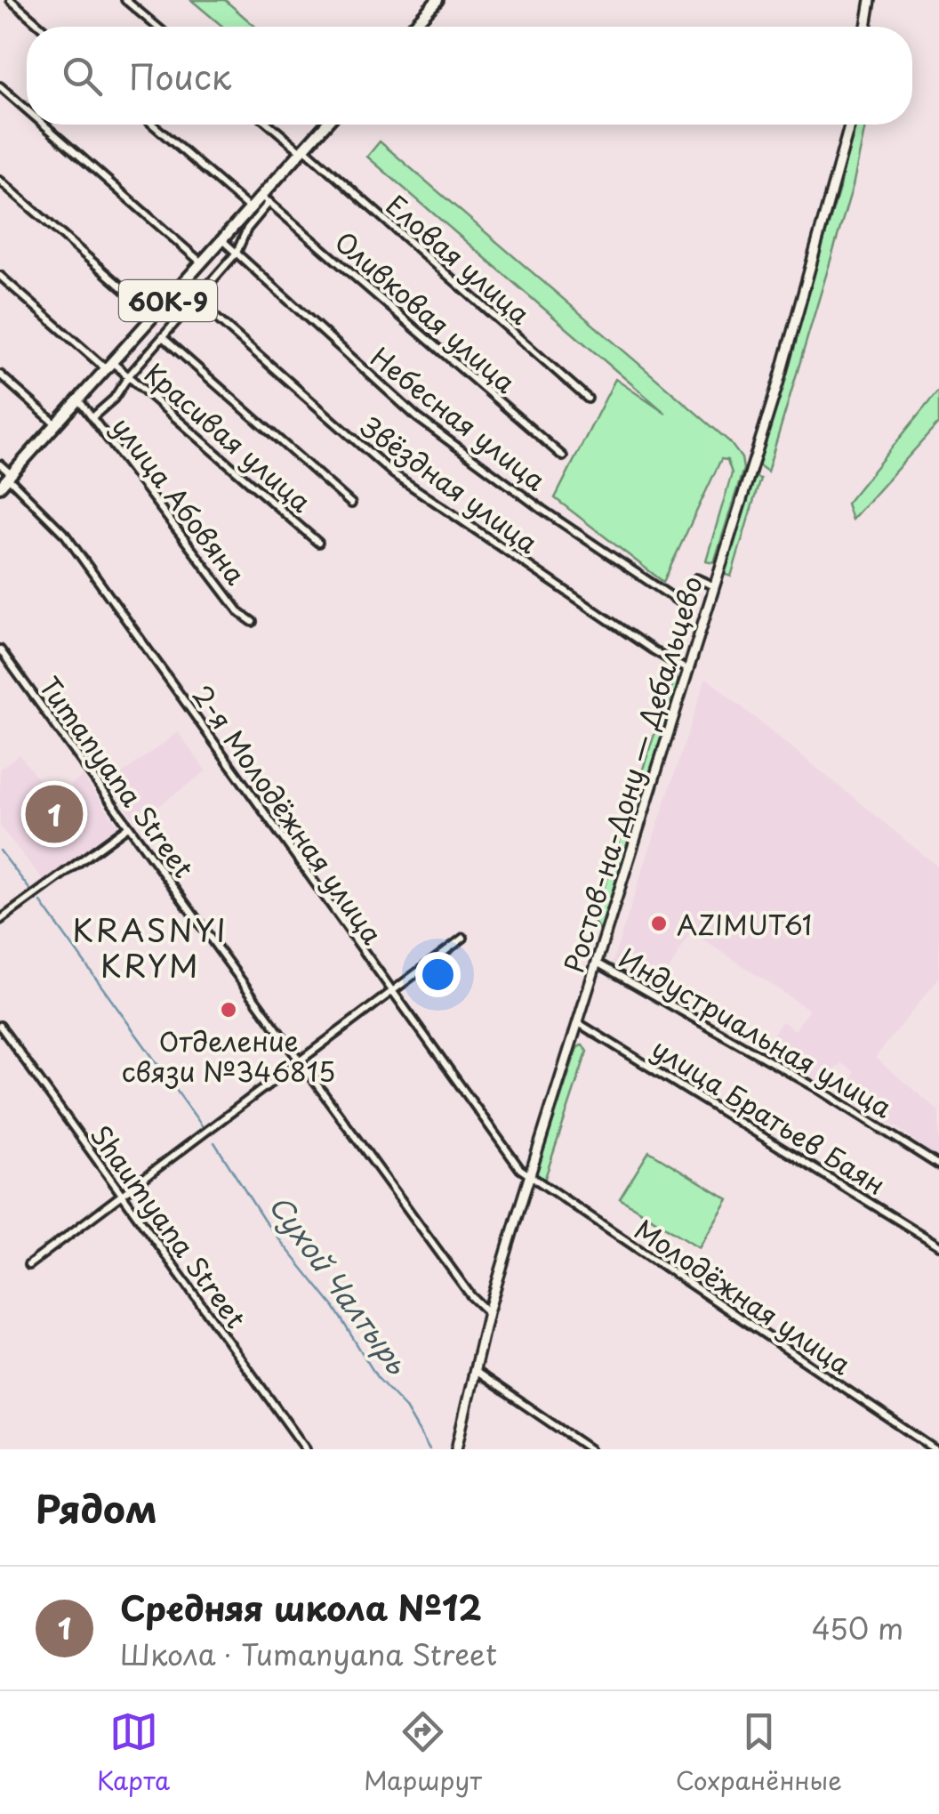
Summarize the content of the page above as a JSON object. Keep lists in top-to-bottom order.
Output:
{
  "streets": {
    "main road": ["60К-9"],
    "street": [
      "Еловая улица",
      "Оливковая улица",
      "Небесная улица",
      "Красивая улица",
      "Звёздная улица",
      "улица Абовяна",
      "Ростов-на-Дону — Дебальцево",
      "Tumanyana Street",
      "2-я Молодёжная улица",
      "Индустриальная улица",
      "улица Братьев Баян",
      "Shaumyana Street",
      "Молодёжная улица"
    ]
  },
  "crossings": [
    ["Еловая улица", "60К-9"],
    ["60К-9", "Оливковая улица"],
    ["60К-9", "Небесная улица"],
    ["60К-9", "Красивая улица"],
    ["60К-9", "Звёздная улица"],
    ["60К-9", "улица Абовяна"],
    ["60К-9", "2-я Молодёжная улица"],
    ["Небесная улица", "Ростов-на-Дону — Дебальцево"],
    ["Звёздная улица", "Ростов-на-Дону — Дебальцево"],
    ["Ростов-на-Дону — Дебальцево", "Tumanyana Street"],
    ["Ростов-на-Дону — Дебальцево", "2-я Молодёжная улица"],
    ["Ростов-на-Дону — Дебальцево", "Индустриальная улица"],
    ["Ростов-на-Дону — Дебальцево", "улица Братьев Баян"],
    ["Ростов-на-Дону — Дебальцево", "Молодёжная улица"],
    ["2-я Молодёжная улица", "Молодёжная улица"]
  ],
  "districts": ["KRASNYI KRYM"],
  "water": ["Сухой Чалтырь"],
  "places": ["AZIMUT61", "Отделение связи №346815"],
  "page": {
    "search": "Поиск",
    "pins": "1",
    "heading": "Рядом",
    "list": [
      {
        "mark": "1",
        "name": "Средняя школа №12",
        "note": "Школа · Tumanyana Street",
        "value": "450 m"
      }
    ],
    "nav": ["Карта", "Маршрут", "Сохранённые"]
  }
}
